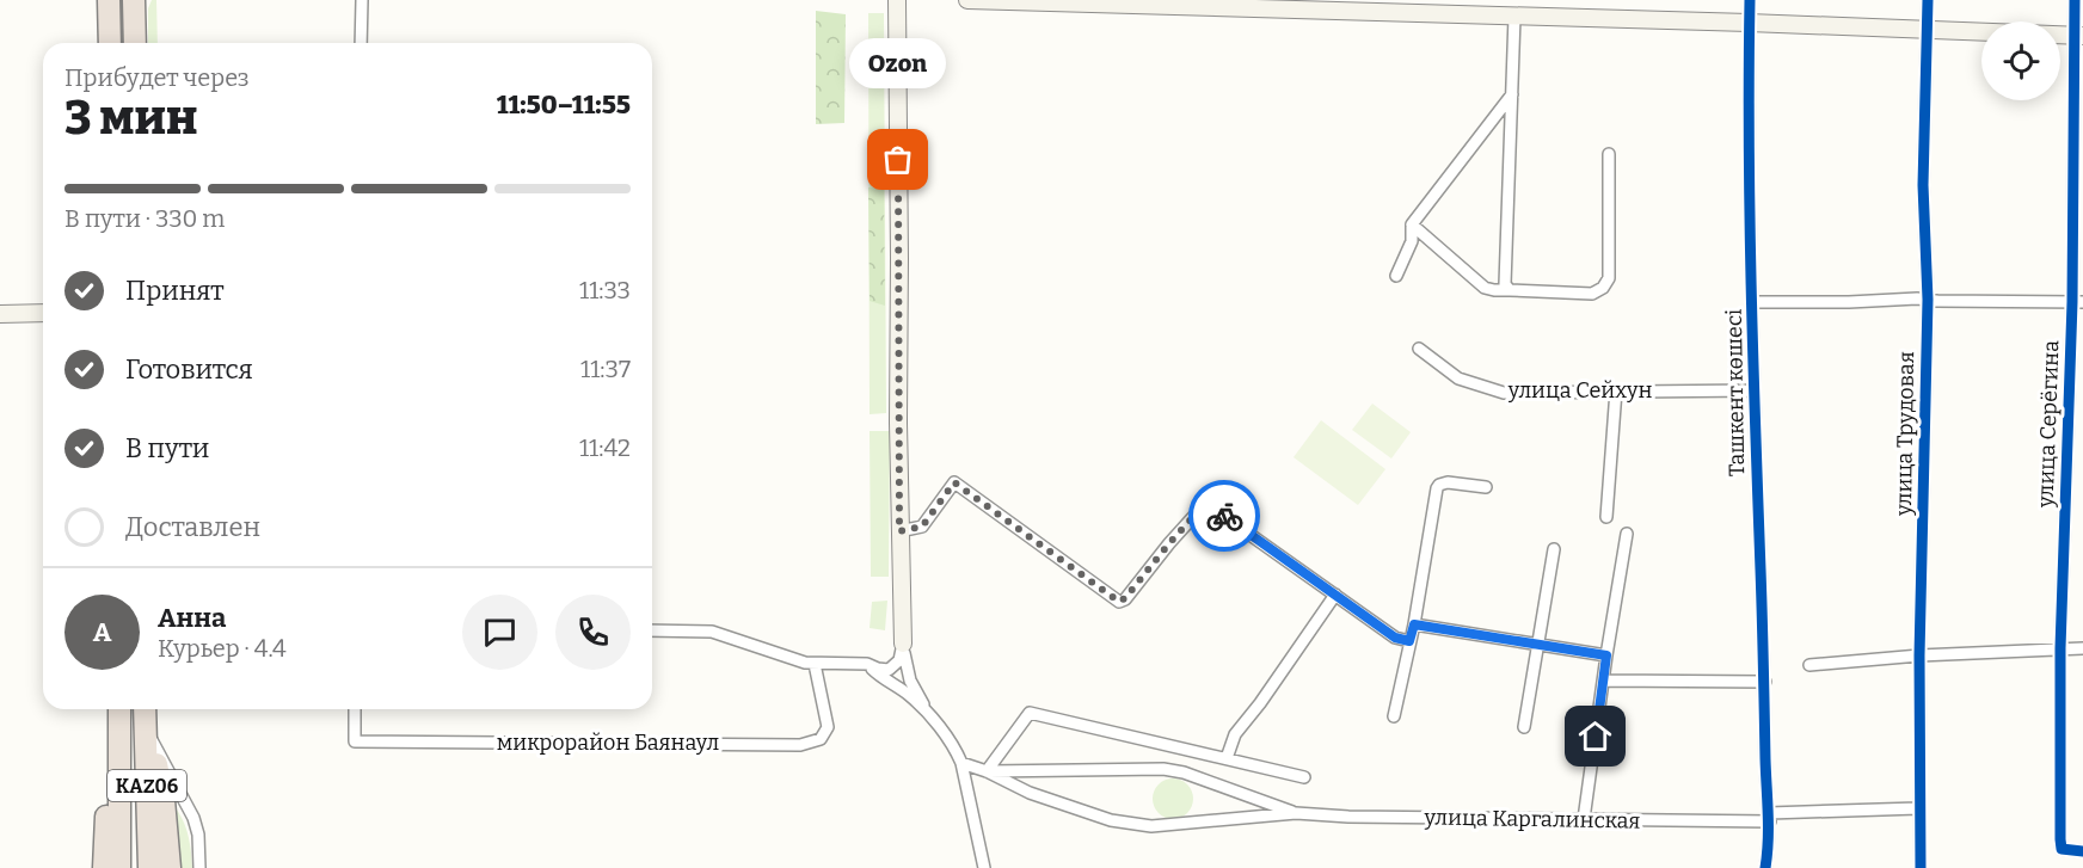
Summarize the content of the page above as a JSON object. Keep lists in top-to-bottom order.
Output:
{
  "streets": {
    "highway": ["KАZ06"],
    "street": [
      "улица Сейхун",
      "Ташкент көшесі",
      "улица Серёгина",
      "улица Трудовая",
      "микрорайон Баянаул",
      "улица Каргалинская"
    ]
  },
  "crossings": [
    ["улица Сейхун", "Ташкент көшесі"],
    ["Ташкент көшесі", "улица Каргалинская"],
    ["улица Трудовая", "улица Каргалинская"]
  ],
  "places": ["Ozon"],
  "page": {
    "bubble": "Ozon",
    "heading": ["3 мин", "Прибудет через", "11:50–11:55"],
    "panel": ["Анна", "Курьер · 4.4"],
    "bar": "В пути · 330 m",
    "list": [
      ["Принят", "11:33"],
      ["Готовится", "11:37"],
      ["В пути", "11:42"],
      "Доставлен"
    ],
    "round": "А"
  }
}
